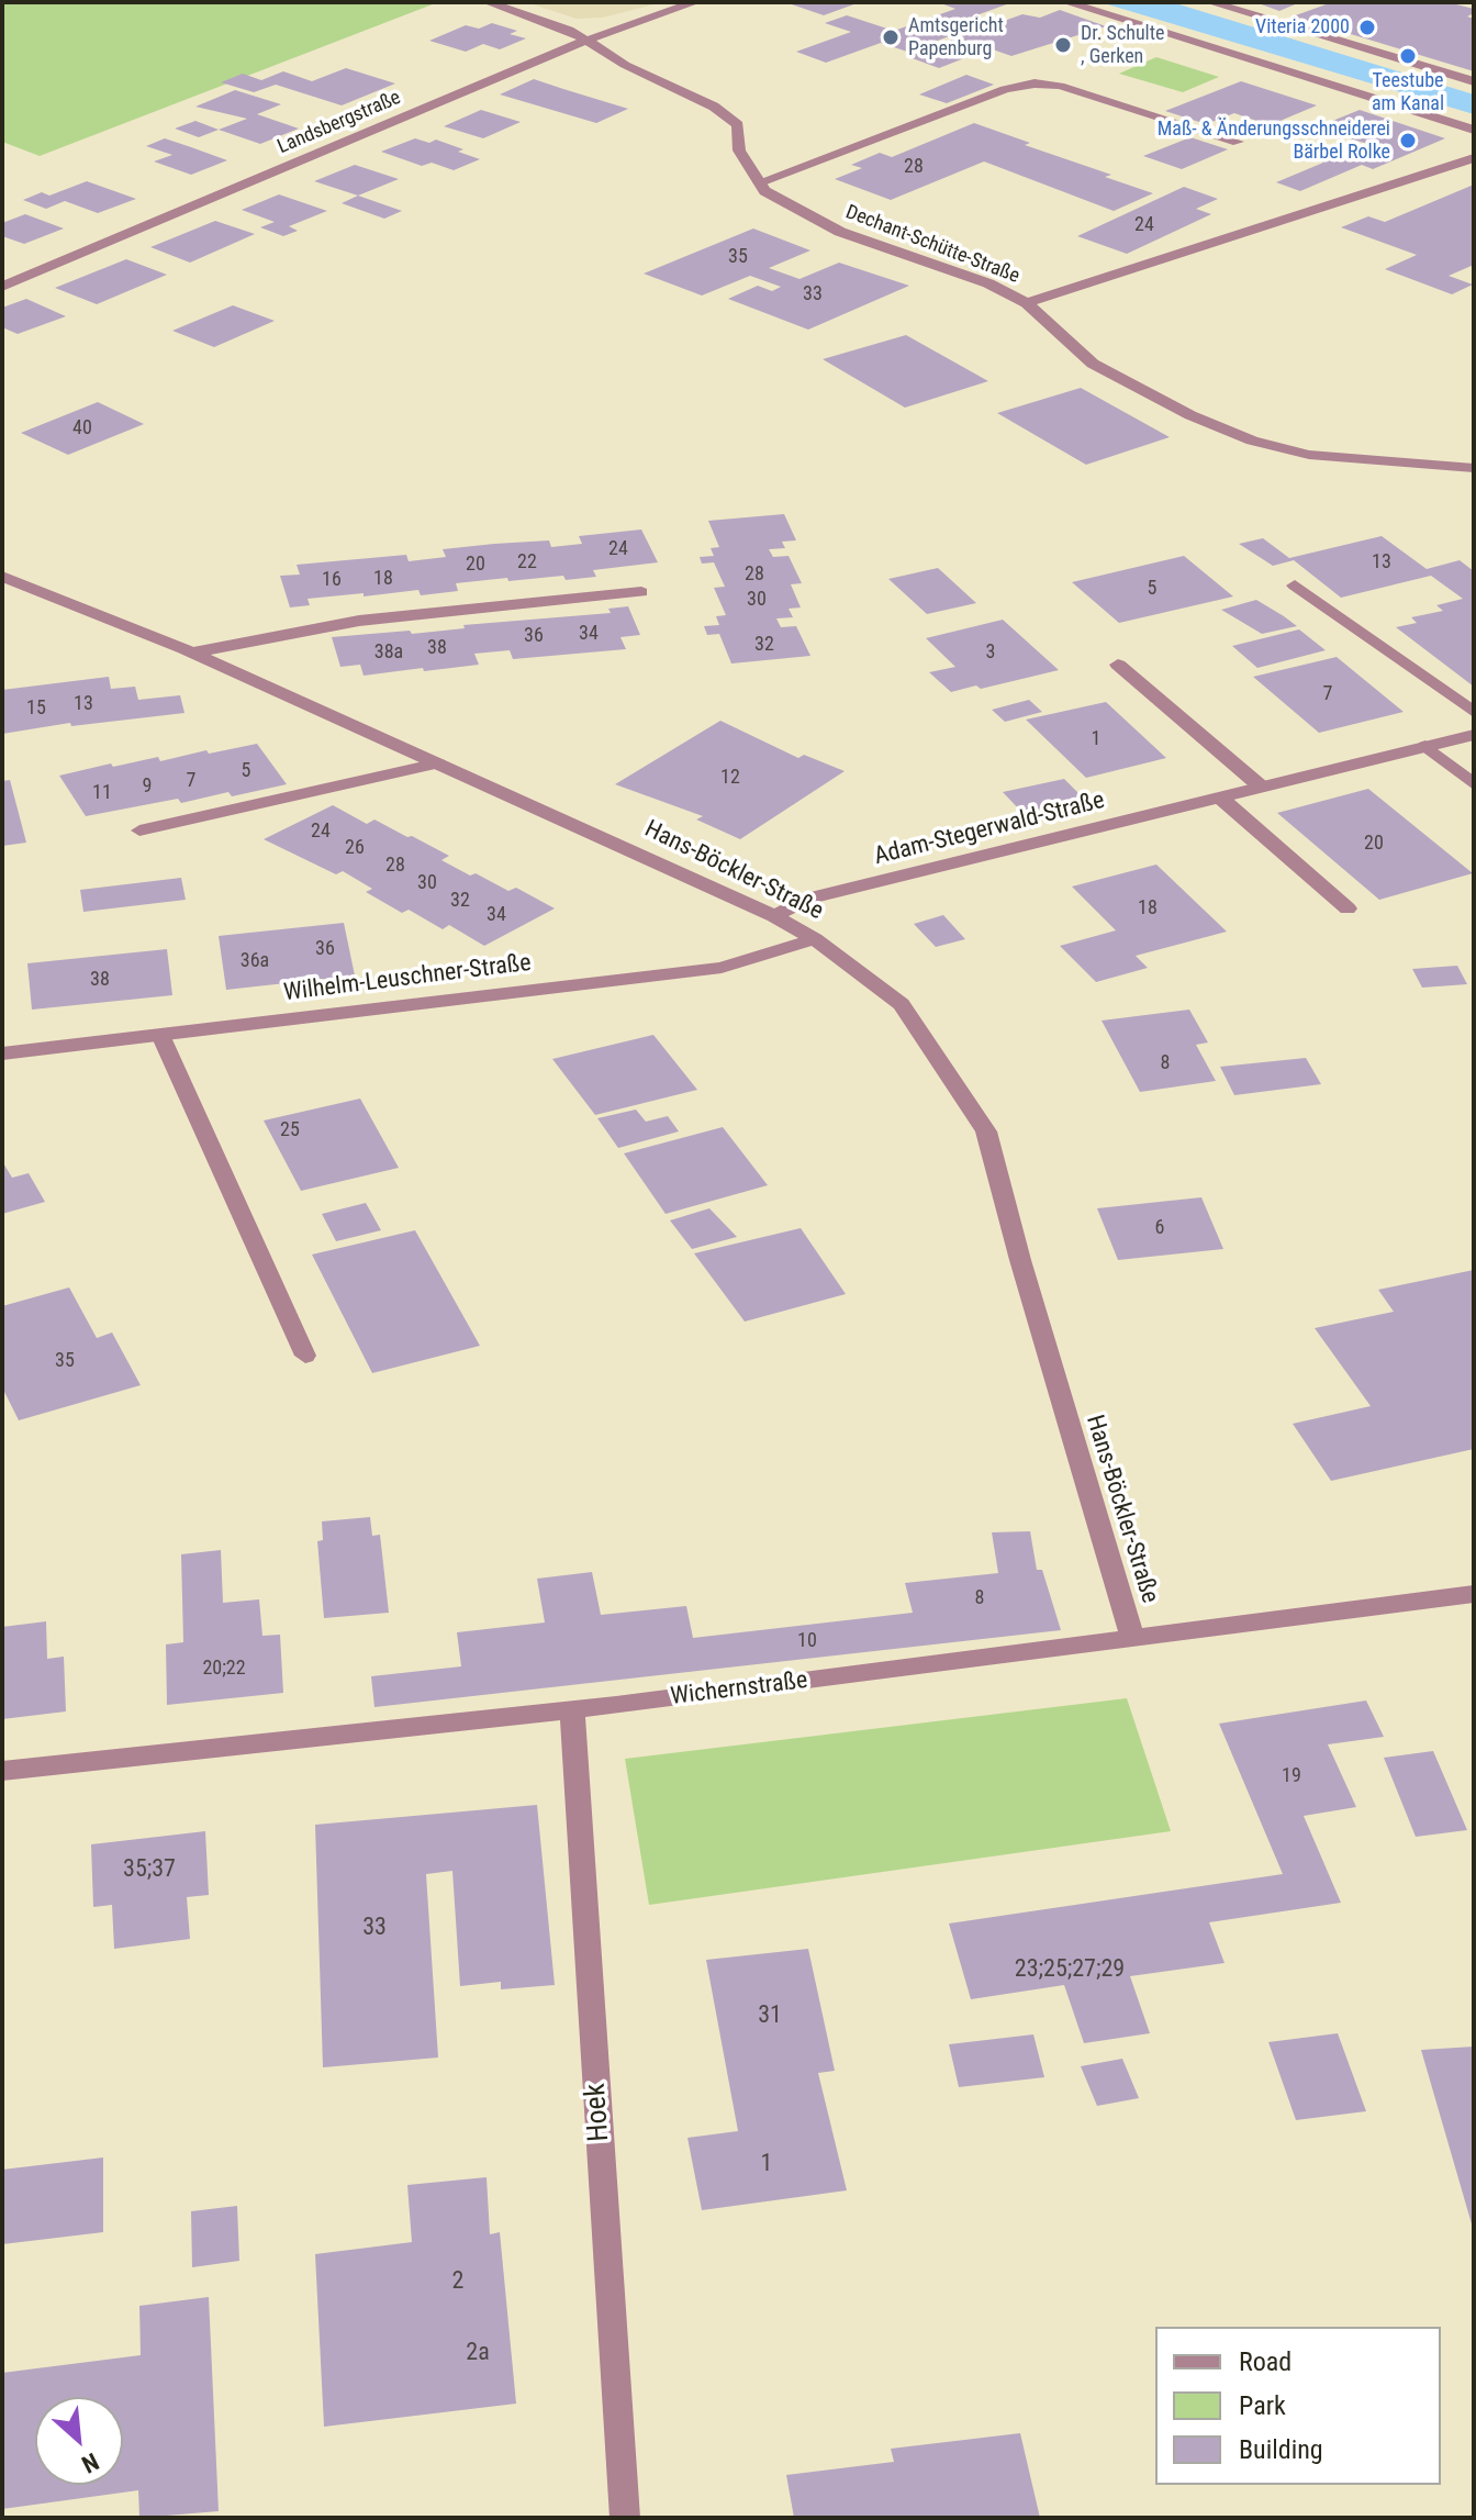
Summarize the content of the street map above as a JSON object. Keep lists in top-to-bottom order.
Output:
{
  "streets": {
    "street": [
      "Landsbergstraße",
      "Dechant-Schütte-Straße",
      "Adam-Stegerwald-Straße",
      "Hans-Böckler-Straße",
      "Wilhelm-Leuschner-Straße",
      "Wichernstraße",
      "Hoek"
    ]
  },
  "crossings": [
    ["Landsbergstraße", "Dechant-Schütte-Straße"],
    ["Adam-Stegerwald-Straße", "Hans-Böckler-Straße"],
    ["Hans-Böckler-Straße", "Wilhelm-Leuschner-Straße"],
    ["Hans-Böckler-Straße", "Wichernstraße"],
    ["Wichernstraße", "Hoek"]
  ],
  "places": [
    "Viteria 2000",
    "Amtsgericht Papenburg",
    "Dr. Schulte , Gerken",
    "Teestube am Kanal",
    "Maß- & Änderungsschneiderei Bärbel Rolke"
  ],
  "house_numbers": [
    "28",
    "24",
    "35",
    "33",
    "40",
    "24",
    "22",
    "13",
    "20",
    "28",
    "18",
    "16",
    "5",
    "30",
    "34",
    "36",
    "32",
    "38",
    "38a",
    "3",
    "7",
    "13",
    "15",
    "1",
    "5",
    "12",
    "7",
    "9",
    "11",
    "24",
    "20",
    "26",
    "28",
    "30",
    "32",
    "18",
    "34",
    "36",
    "36a",
    "38",
    "8",
    "25",
    "6",
    "35",
    "8",
    "10",
    "20;22",
    "19",
    "35;37",
    "33",
    "23;25;27;29",
    "31",
    "1",
    "2",
    "2a"
  ],
  "legend": ["Road", "Park", "Building"],
  "north": "bottom right"
}
